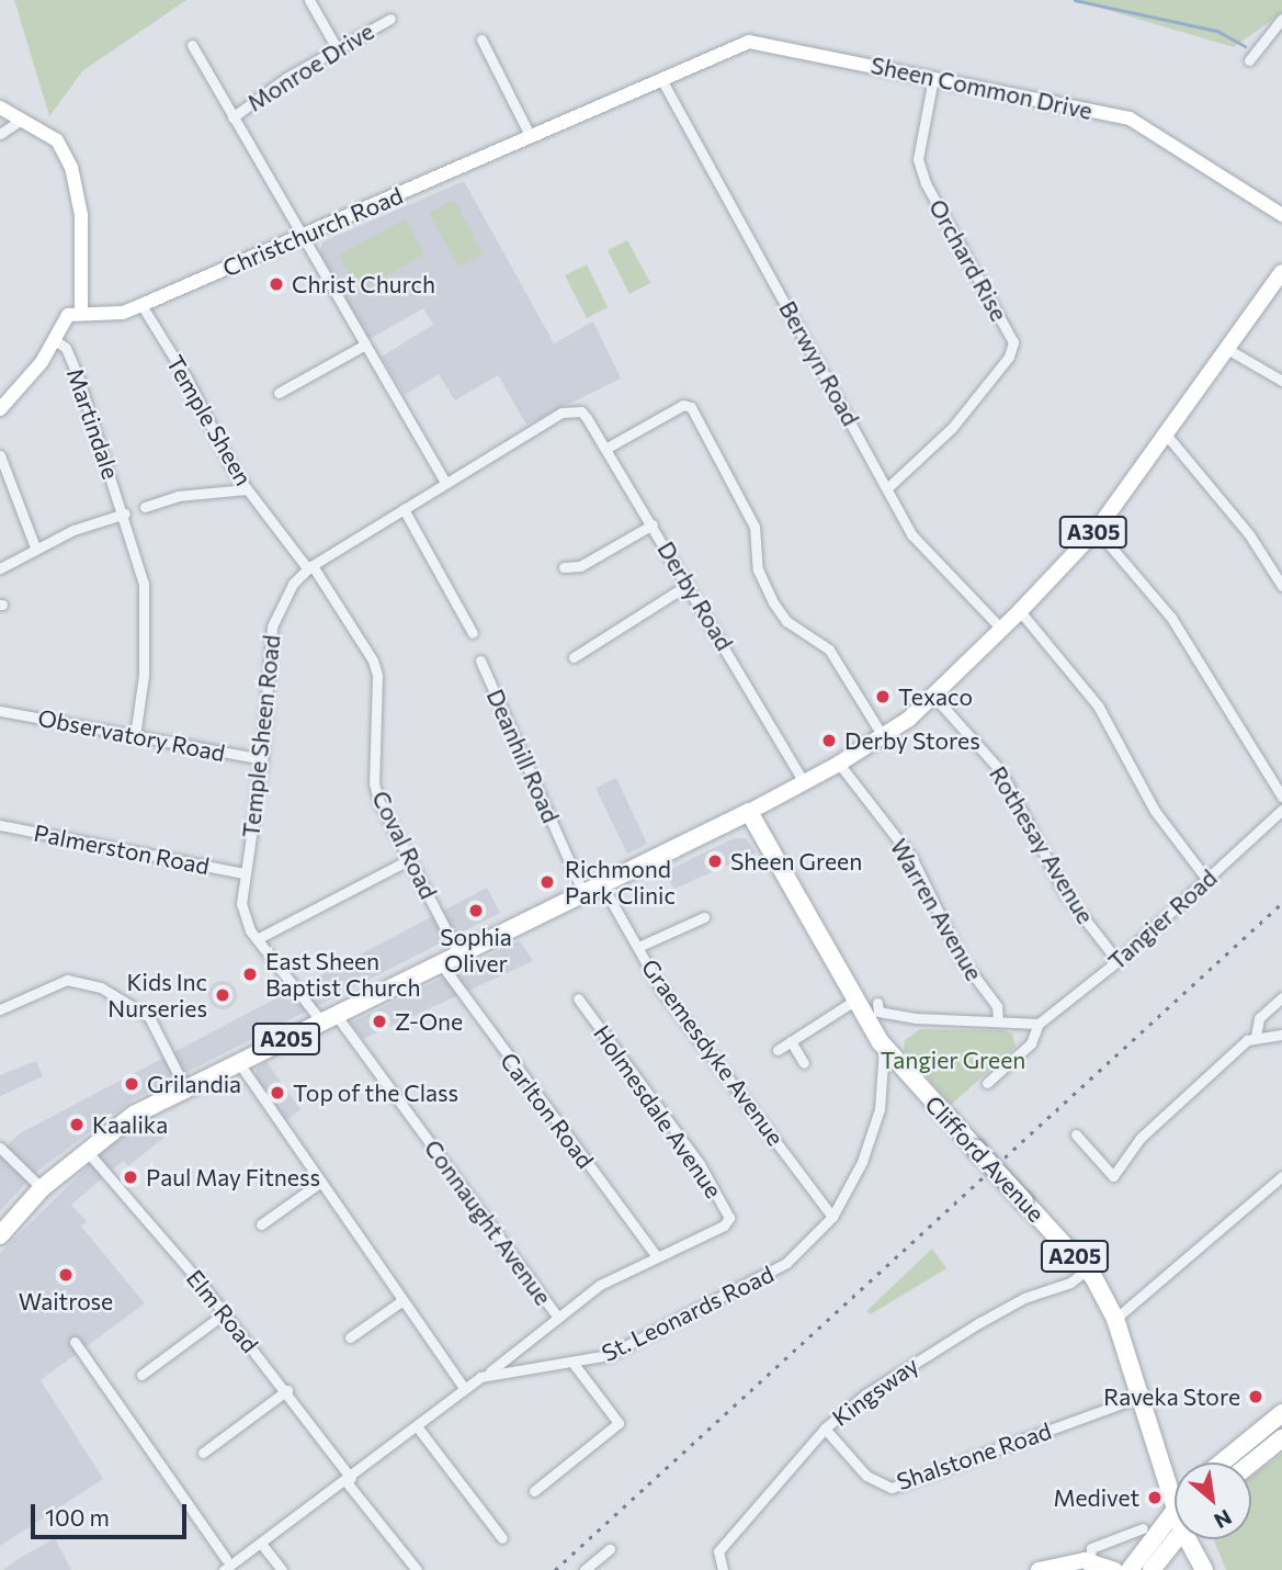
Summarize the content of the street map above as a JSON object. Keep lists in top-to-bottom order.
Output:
{
  "streets": {
    "highway": ["A205", "Clifford Avenue"],
    "main road": ["A305"],
    "street": [
      "Monroe Drive",
      "Sheen Common Drive",
      "Christchurch Road",
      "Orchard Rise",
      "Berwyn Road",
      "Temple Sheen",
      "Martindale",
      "Derby Road",
      "Observatory Road",
      "Temple Sheen Road",
      "Deanhill Road",
      "Coval Road",
      "Rothesay Avenue",
      "Palmerston Road",
      "Warren Avenue",
      "Tangier Road",
      "Graemesdyke Avenue",
      "Carlton Road",
      "Holmesdale Avenue",
      "Connaught Avenue",
      "Elm Road",
      "St. Leonards Road",
      "Kingsway",
      "Shalstone Road"
    ]
  },
  "crossings": [
    ["Sheen Common Drive", "Christchurch Road"],
    ["Sheen Common Drive", "Orchard Rise"],
    ["Sheen Common Drive", "Berwyn Road"],
    ["Christchurch Road", "Berwyn Road"],
    ["Christchurch Road", "Temple Sheen"],
    ["Orchard Rise", "Berwyn Road"],
    ["Berwyn Road", "A305"],
    ["Temple Sheen", "Temple Sheen Road"],
    ["Temple Sheen", "Coval Road"],
    ["Martindale", "Observatory Road"],
    ["A305", "Derby Road"],
    ["A305", "Rothesay Avenue"],
    ["A305", "Warren Avenue"],
    ["A305", "A205"],
    ["A305", "Clifford Avenue"],
    ["Derby Road", "Temple Sheen Road"],
    ["Observatory Road", "Temple Sheen Road"],
    ["Temple Sheen Road", "Coval Road"],
    ["Temple Sheen Road", "Palmerston Road"],
    ["Temple Sheen Road", "A205"],
    ["Temple Sheen Road", "Connaught Avenue"],
    ["Deanhill Road", "A205"],
    ["Coval Road", "A205"],
    ["Rothesay Avenue", "Tangier Road"],
    ["A205", "Graemesdyke Avenue"],
    ["A205", "Carlton Road"],
    ["A205", "Clifford Avenue"],
    ["A205", "Connaught Avenue"],
    ["A205", "Elm Road"],
    ["Graemesdyke Avenue", "St. Leonards Road"],
    ["Carlton Road", "Holmesdale Avenue"],
    ["Clifford Avenue", "St. Leonards Road"],
    ["Clifford Avenue", "Kingsway"],
    ["Clifford Avenue", "Shalstone Road"],
    ["Elm Road", "St. Leonards Road"],
    ["Kingsway", "Shalstone Road"]
  ],
  "parks": ["Tangier Green"],
  "places": [
    "Christ Church",
    "Texaco",
    "Derby Stores",
    "Sheen Green",
    "Richmond Park Clinic",
    "Sophia Oliver",
    "East Sheen Baptist Church",
    "Kids Inc Nurseries",
    "Z-One",
    "Grilandia",
    "Top of the Class",
    "Kaalika",
    "Paul May Fitness",
    "Waitrose",
    "Raveka Store",
    "Medivet"
  ],
  "scale_bar": "100 m",
  "north": "bottom right"
}
